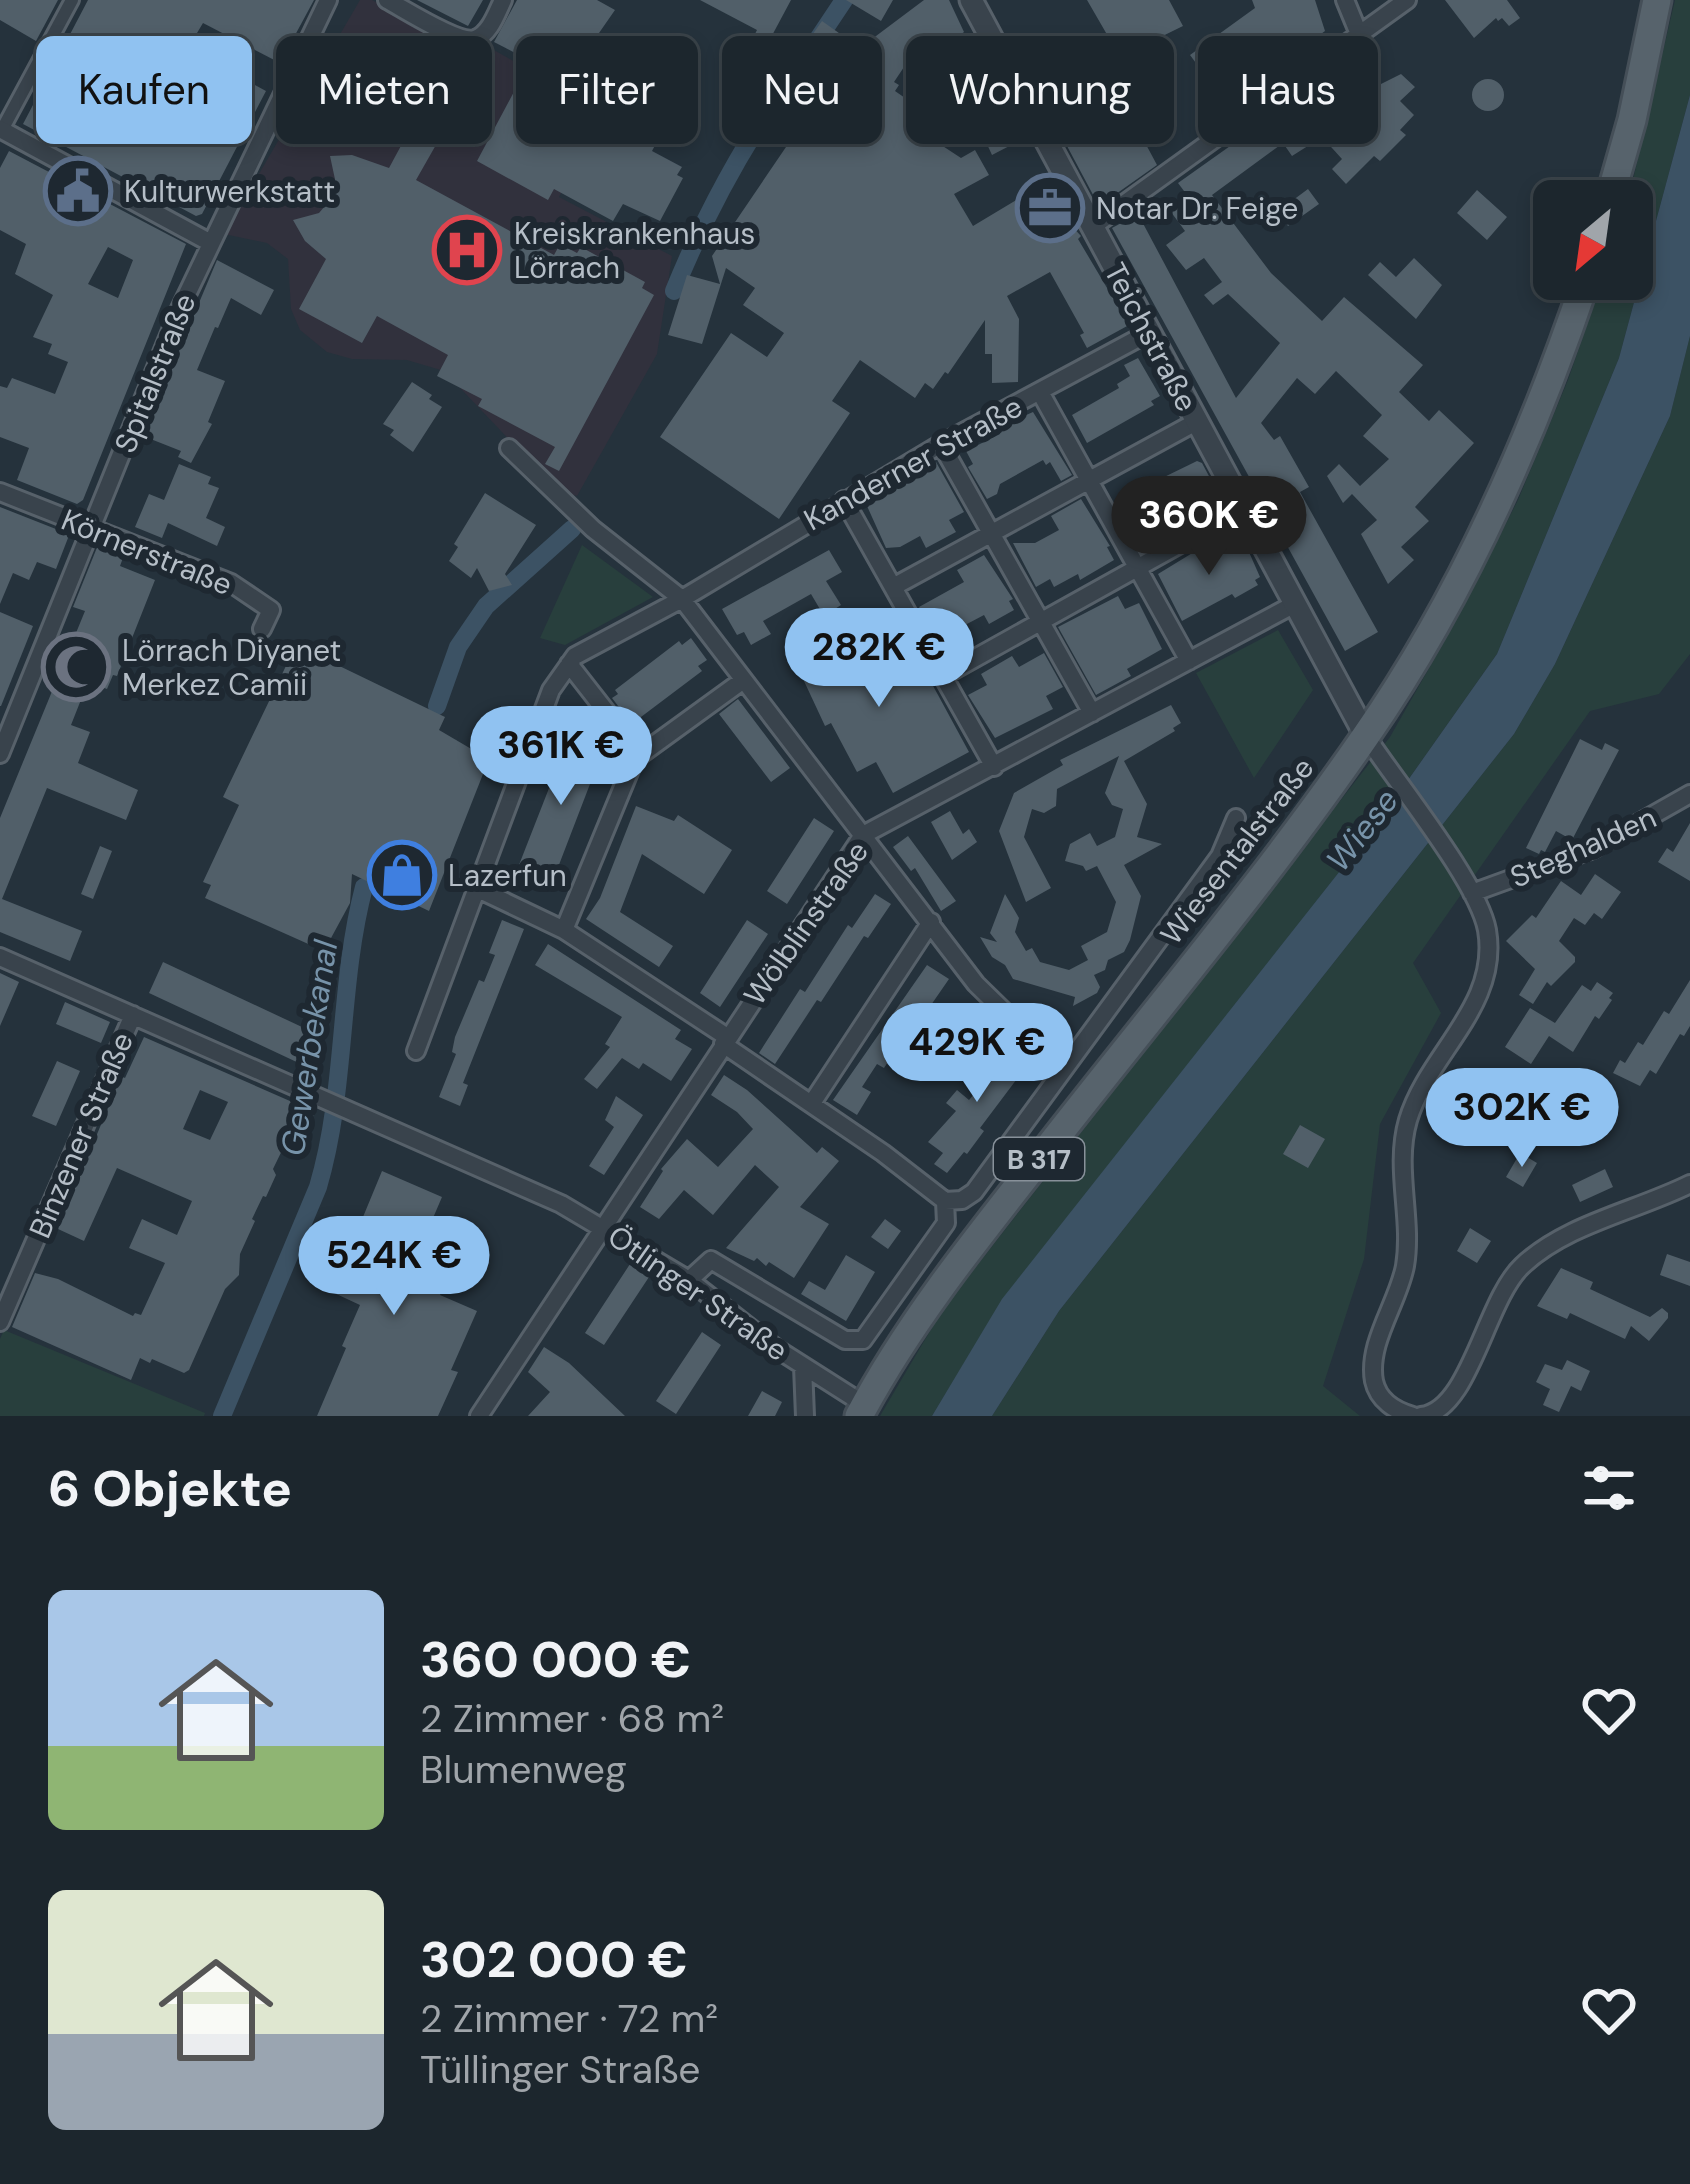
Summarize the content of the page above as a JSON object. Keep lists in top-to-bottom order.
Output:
{
  "streets": {
    "main road": ["Wiesentalstraße", "B 317"],
    "street": [
      "Teichstraße",
      "Spitalstraße",
      "Kanderner Straße",
      "Körnerstraße",
      "Steghalden",
      "Wölblinstraße",
      "Binzener Straße",
      "Ötlinger Straße"
    ]
  },
  "crossings": [
    ["Teichstraße", "Kanderner Straße"],
    ["Teichstraße", "Wiesentalstraße"],
    ["Teichstraße", "Wölblinstraße"],
    ["Spitalstraße", "Körnerstraße"],
    ["Wiesentalstraße", "Ötlinger Straße"],
    ["Wölblinstraße", "Ötlinger Straße"],
    ["Binzener Straße", "Ötlinger Straße"]
  ],
  "water": ["Wiese", "Gewerbekanal"],
  "places": {
    "public building": ["Kulturwerkstatt"],
    "office": ["Notar Dr. Feige"],
    "hospital": ["Kreiskrankenhaus Lörrach"],
    "mosque": ["Lörrach Diyanet Merkez Camii"],
    "shop": ["Lazerfun"]
  },
  "north": "bottom left",
  "page": {
    "chip": [
      "Kaufen",
      "Mieten",
      "Filter",
      "Neu",
      "Wohnung",
      "Haus"
    ],
    "price": [
      "360K €",
      "282K €",
      "361K €",
      "429K €",
      "302K €",
      "524K €"
    ],
    "heading": "6 Objekte",
    "list": [
      {
        "name": "360 000 €",
        "note": "2 Zimmer · 68 m² · Blumenweg"
      },
      {
        "name": "302 000 €",
        "note": "2 Zimmer · 72 m² · Tüllinger Straße"
      }
    ]
  }
}
